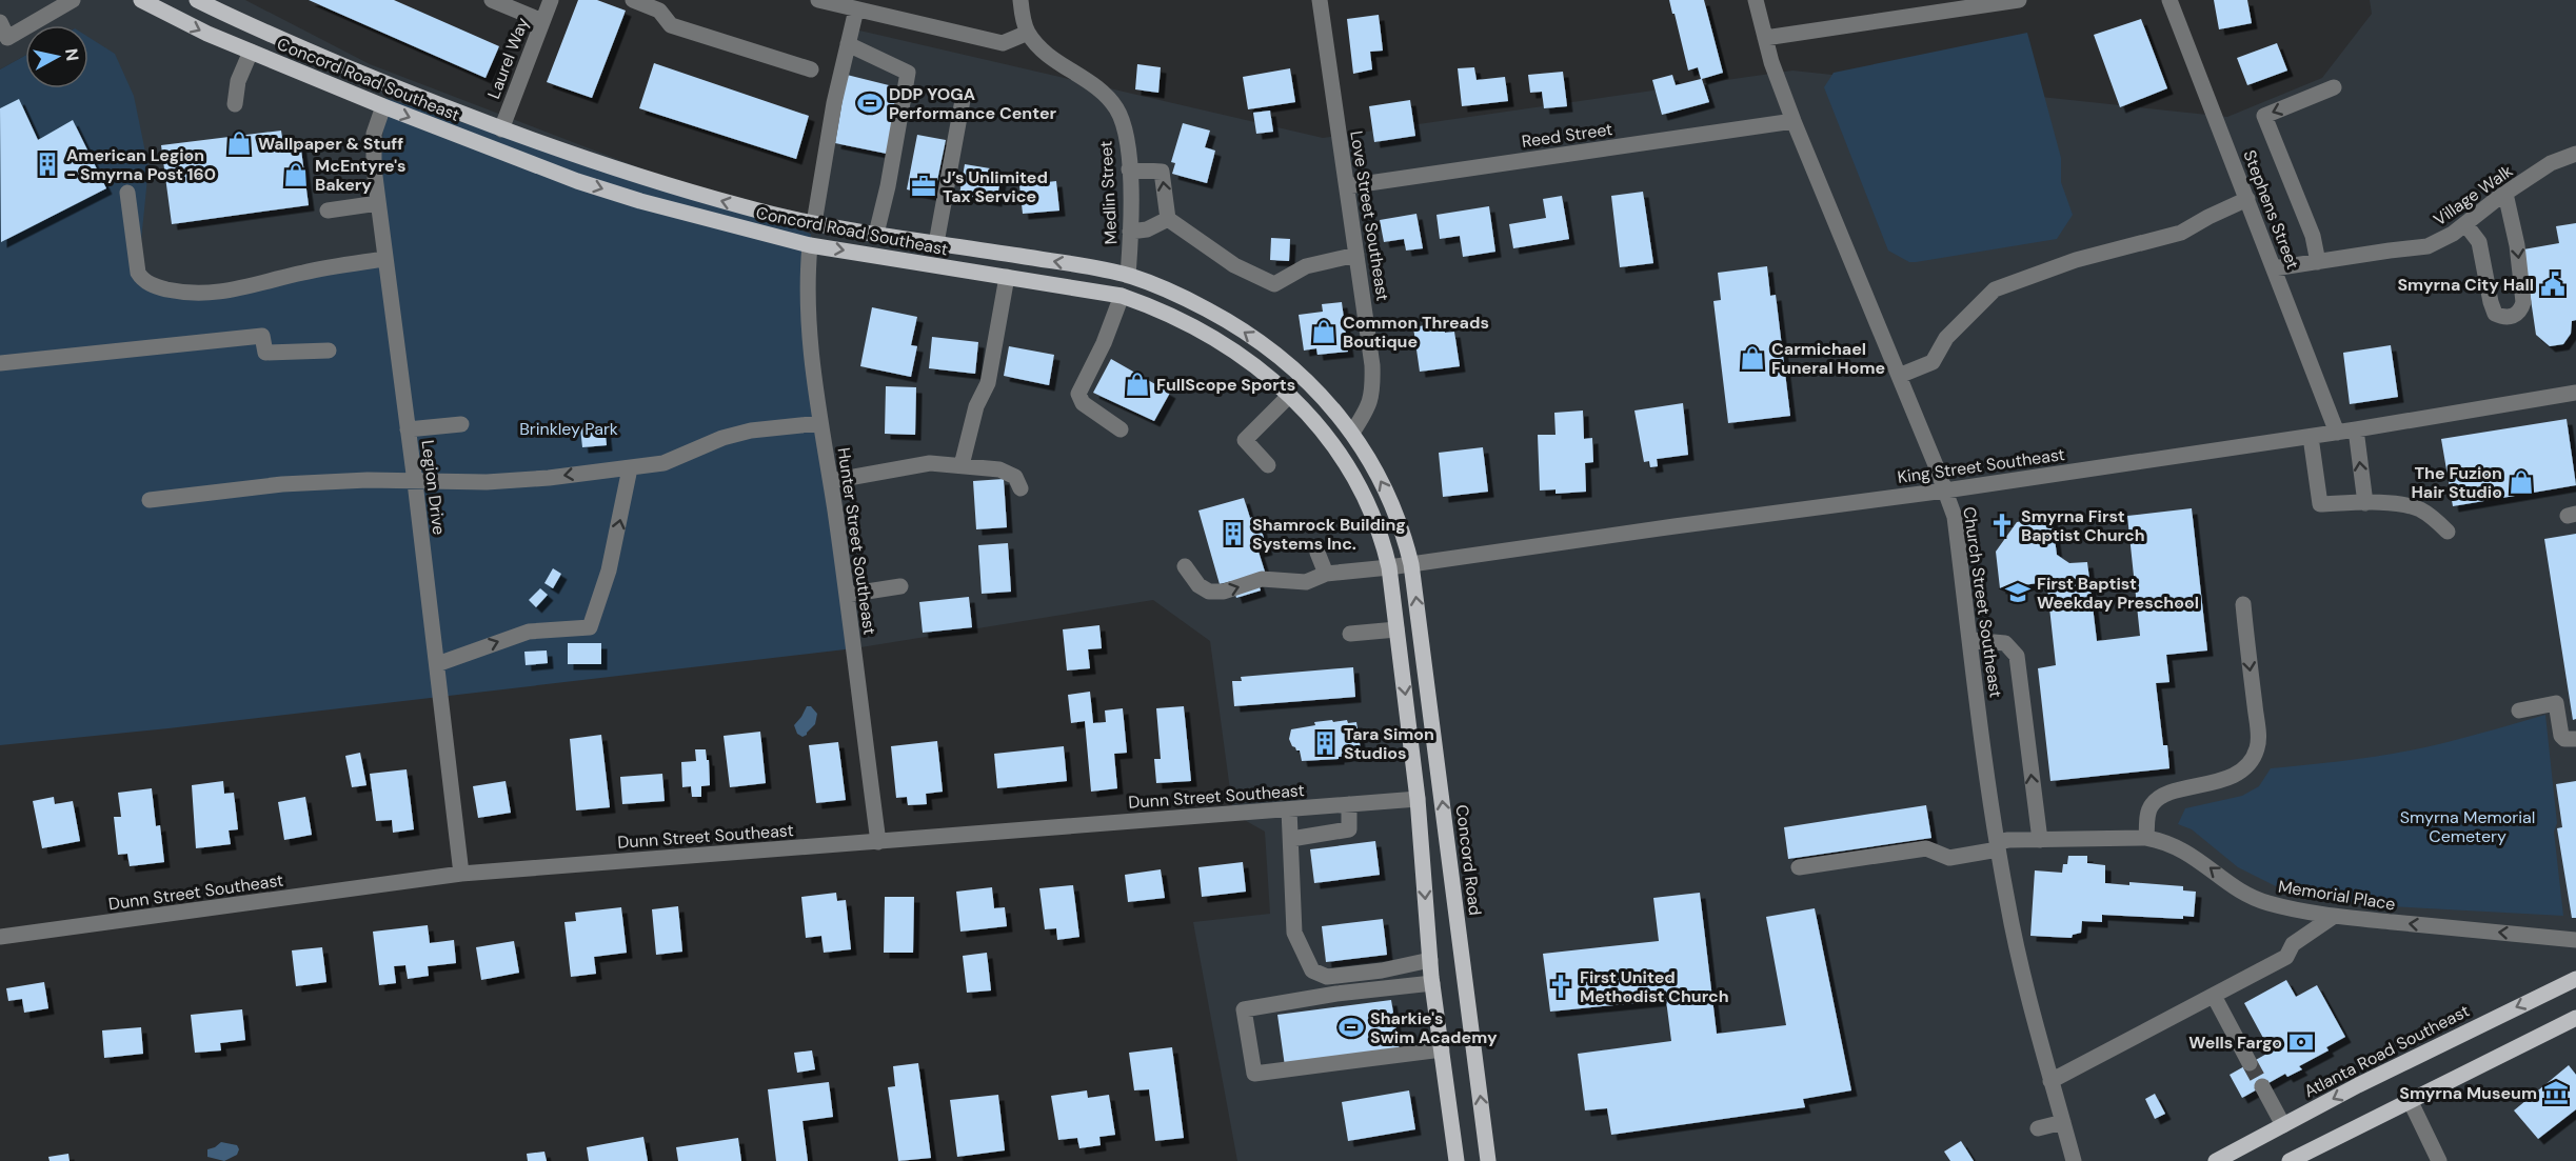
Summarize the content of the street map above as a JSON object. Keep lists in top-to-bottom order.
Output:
{
  "streets": {
    "main road": ["Concord Road Southeast", "Concord Road", "Atlanta Road Southeast"],
    "street": [
      "Laurel Way",
      "Reed Street",
      "Medlin Street",
      "Village Walk",
      "Stephens Street",
      "Love Street Southeast",
      "King Street Southeast",
      "Legion Drive",
      "Hunter Street Southeast",
      "Church Street Southeast",
      "Dunn Street Southeast",
      "Memorial Place"
    ]
  },
  "crossings": [
    ["Laurel Way", "Concord Road Southeast"],
    ["Concord Road Southeast", "Medlin Street"],
    ["Concord Road Southeast", "Love Street Southeast"],
    ["Concord Road Southeast", "King Street Southeast"],
    ["Concord Road Southeast", "Legion Drive"],
    ["Concord Road Southeast", "Hunter Street Southeast"],
    ["Concord Road Southeast", "Concord Road"],
    ["Reed Street", "Love Street Southeast"],
    ["Reed Street", "Church Street Southeast"],
    ["Village Walk", "Stephens Street"],
    ["Stephens Street", "King Street Southeast"],
    ["King Street Southeast", "Church Street Southeast"],
    ["King Street Southeast", "Concord Road"],
    ["Legion Drive", "Dunn Street Southeast"],
    ["Hunter Street Southeast", "Dunn Street Southeast"],
    ["Church Street Southeast", "Memorial Place"]
  ],
  "one_way": ["Memorial Place"],
  "parks": ["Brinkley Park", "Smyrna Memorial Cemetery"],
  "places": {
    "sports": ["DDP YOGA Performance Center", "Sharkie's Swim Academy"],
    "shop": [
      "Wallpaper & Stuff",
      "McEntyre's Bakery",
      "Common Threads Boutique",
      "Carmichael Funeral Home",
      "FullScope Sports",
      "The Fuzion Hair Studio"
    ],
    "building": ["American Legion - Smyrna Post 160", "Shamrock Building Systems Inc.", "Tara Simon Studios"],
    "office": ["J’s Unlimited Tax Service"],
    "public building": ["Smyrna City Hall"],
    "church": ["Smyrna First Baptist Church", "First United Methodist Church"],
    "school or university": ["First Baptist Weekday Preschool"],
    "bank": ["Wells Fargo"],
    "museum": ["Smyrna Museum"]
  },
  "north": "right"
}
